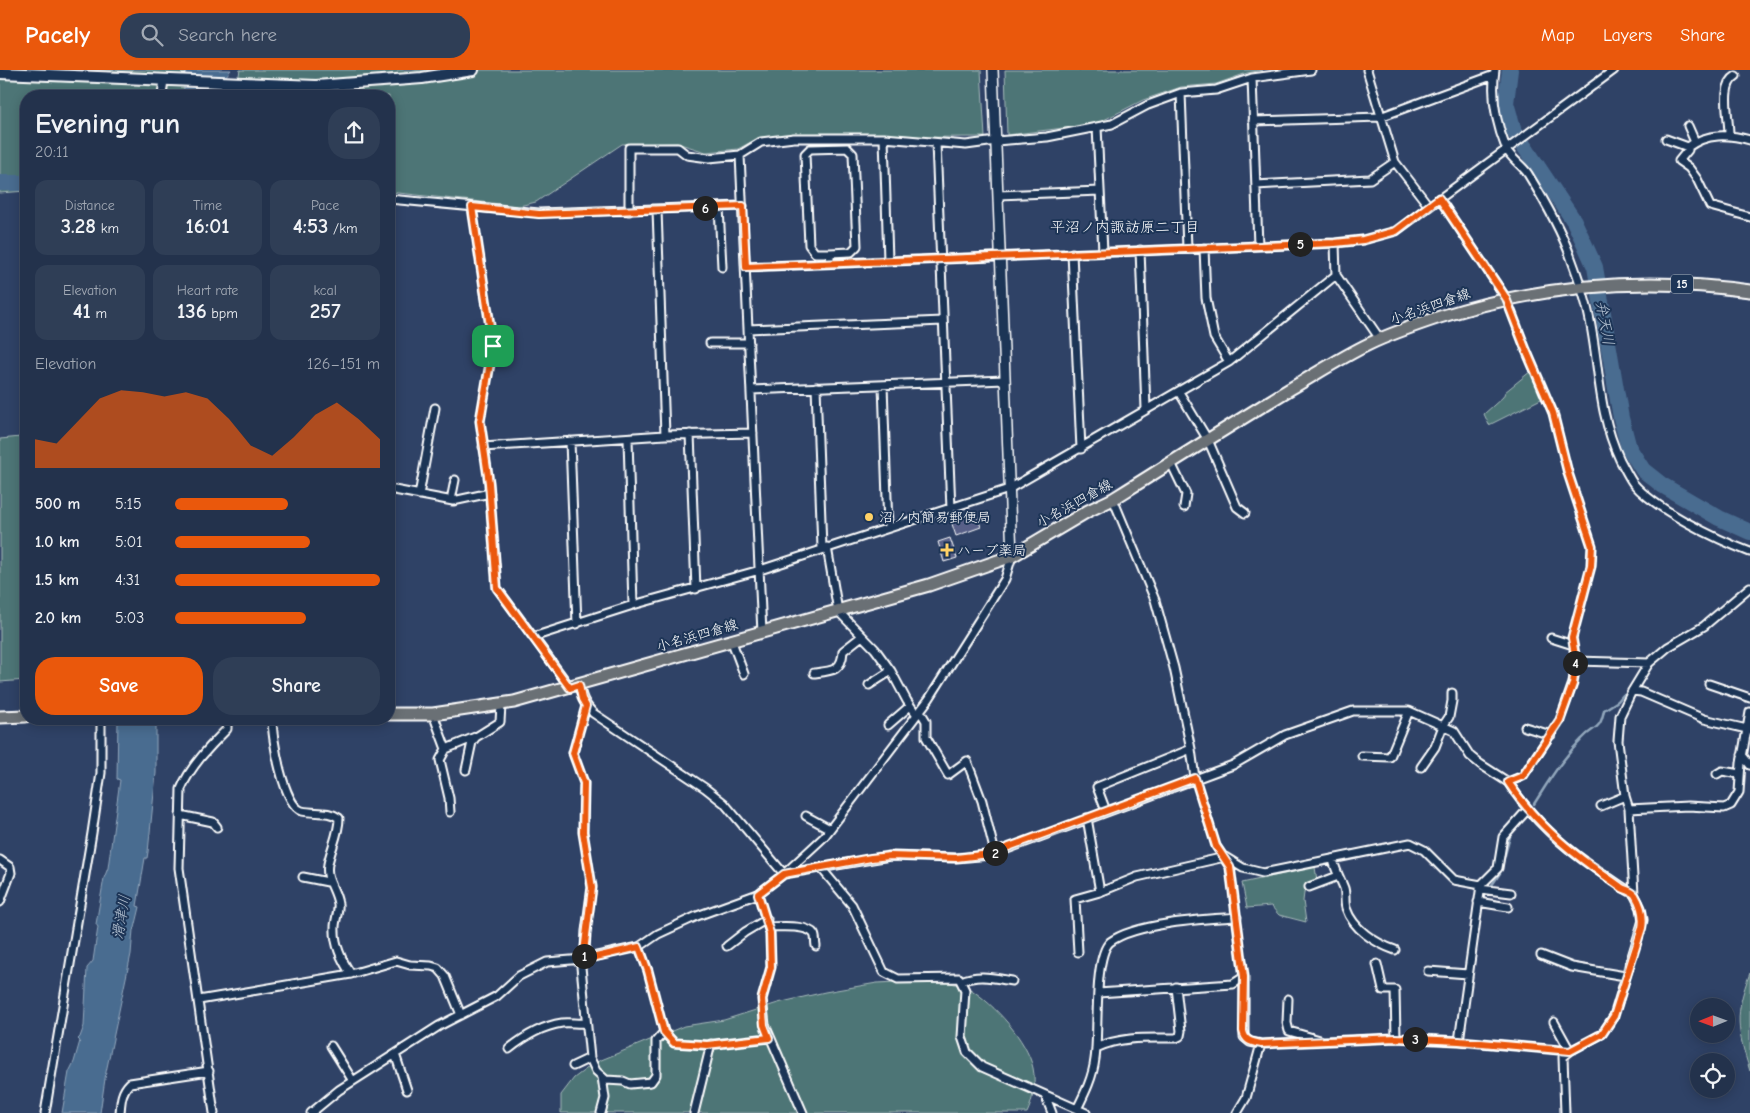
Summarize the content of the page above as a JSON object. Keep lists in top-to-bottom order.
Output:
{
  "streets": {
    "main road": ["15", "小名浜四倉線"]
  },
  "districts": ["平沼ノ内諏訪原二丁目"],
  "water": ["弁天川", "滑津川"],
  "places": {
    "other": ["沼ノ内簡易郵便局"],
    "health": ["ハーブ薬局"]
  },
  "north": "left",
  "page": {
    "header": "Pacely",
    "search": "Search here",
    "nav": ["Map", "Layers", "Share"],
    "heading": ["Evening run", "20:11"],
    "stats": [
      ["Distance", "3.28 km"],
      ["Time", "16:01"],
      ["Pace", "4:53 /km"],
      ["Elevation", "41 m"],
      ["Heart rate", "136 bpm"],
      ["kcal", "257"]
    ],
    "pins": [
      "6",
      "5",
      "4",
      "2",
      "1",
      "3"
    ],
    "chart": ["Elevation", "126–151 m"],
    "list": [
      {
        "name": "500 m",
        "note": "5:15"
      },
      {
        "name": "1.0 km",
        "note": "5:01"
      },
      {
        "name": "1.5 km",
        "note": "4:31"
      },
      {
        "name": "2.0 km",
        "note": "5:03"
      }
    ],
    "buttons": ["Save", "Share"]
  }
}
